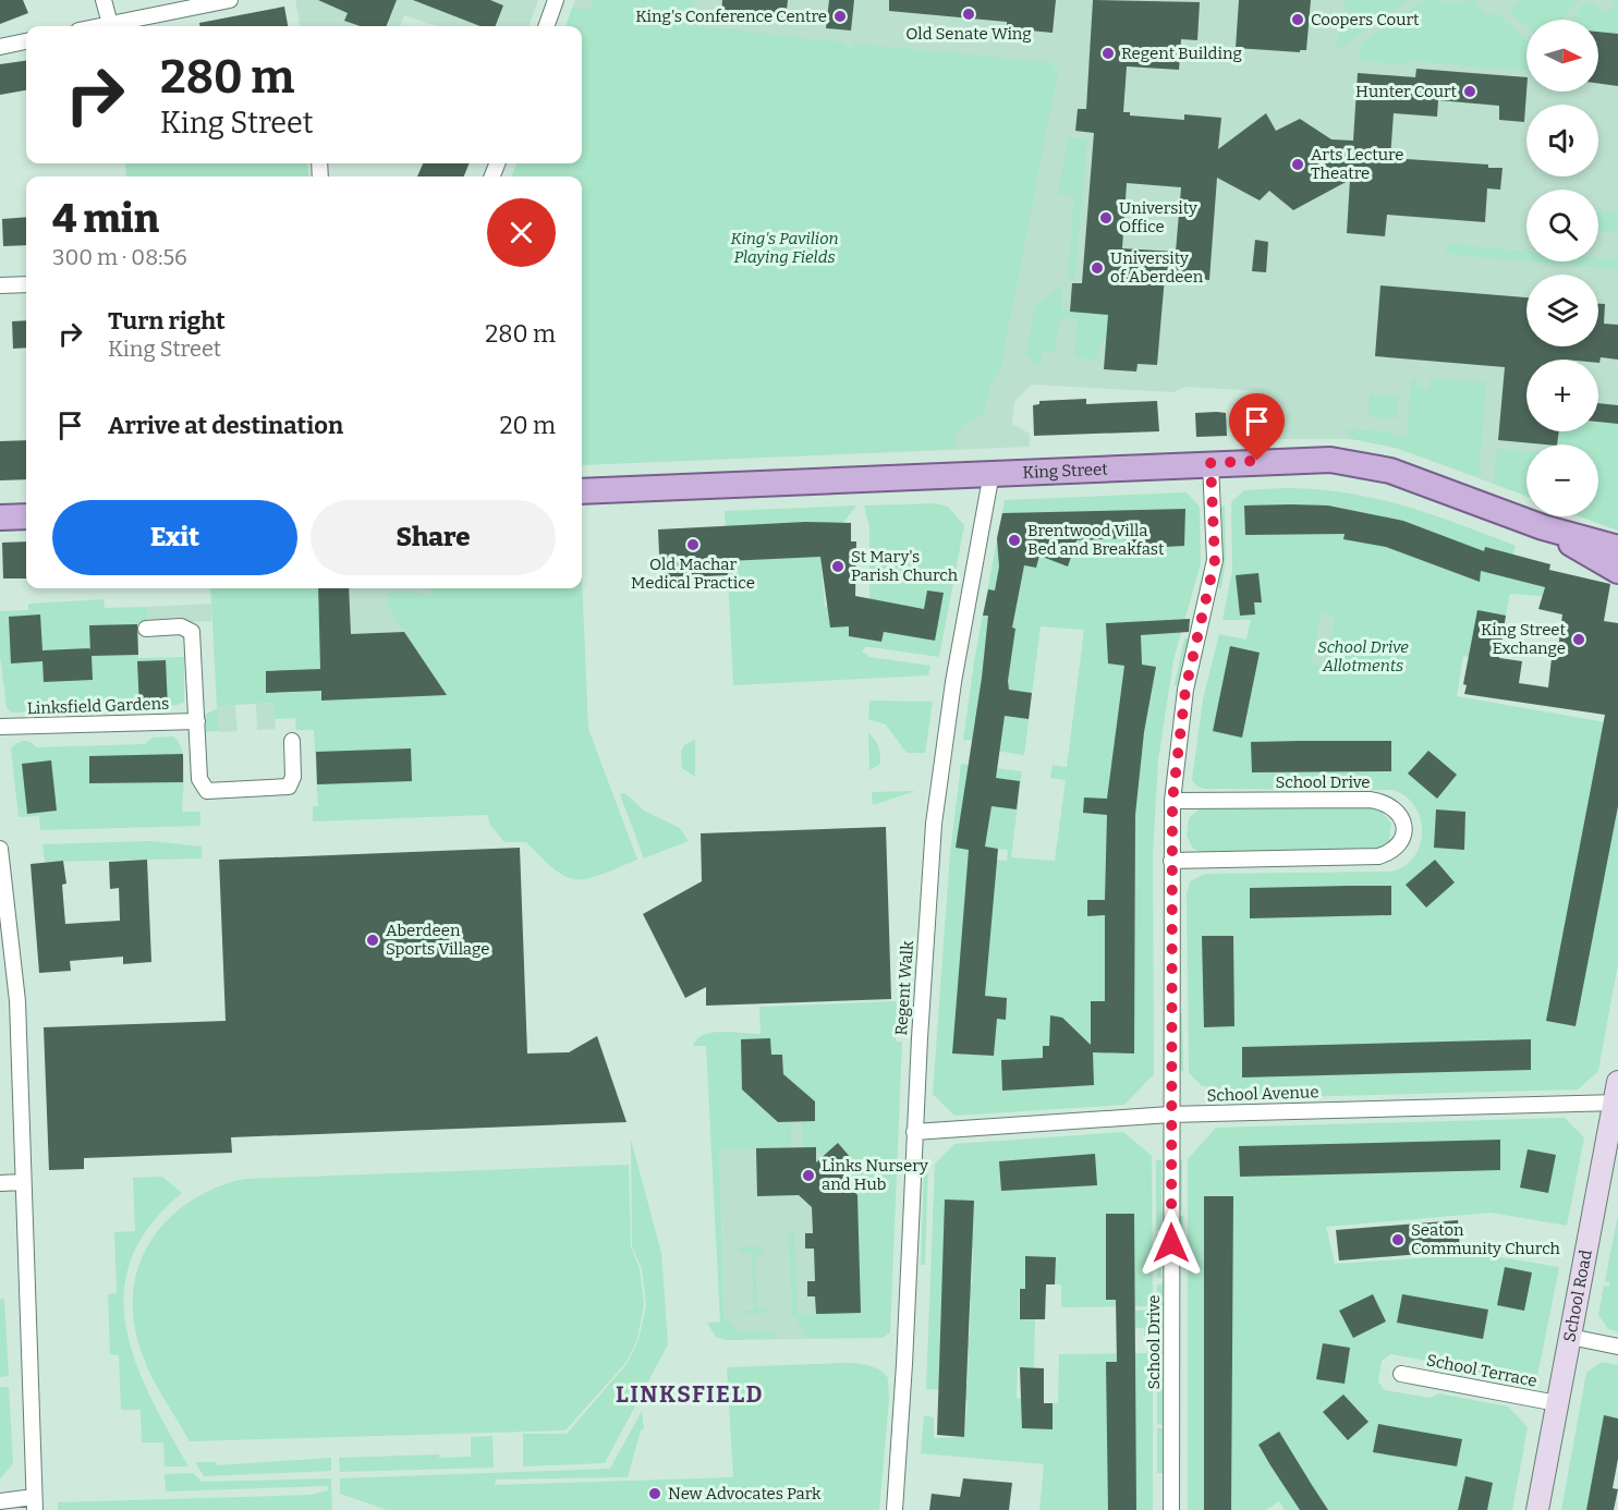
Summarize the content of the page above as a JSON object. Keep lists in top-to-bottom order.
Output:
{
  "streets": {
    "main road": ["King Street"],
    "street": [
      "Linksfield Gardens",
      "School Drive",
      "Regent Walk",
      "School Avenue",
      "School Road",
      "School Terrace"
    ]
  },
  "crossings": [
    ["King Street", "School Drive"],
    ["King Street", "Regent Walk"],
    ["School Drive", "School Avenue"],
    ["Regent Walk", "School Avenue"],
    ["School Avenue", "School Road"],
    ["School Road", "School Terrace"]
  ],
  "districts": ["LINKSFIELD"],
  "parks": ["King's Pavilion Playing Fields", "School Drive Allotments"],
  "places": [
    "Old Senate Wing",
    "King's Conference Centre",
    "Coopers Court",
    "Regent Building",
    "Hunter Court",
    "Arts Lecture Theatre",
    "University Office",
    "University of Aberdeen",
    "Brentwood Villa Bed and Breakfast",
    "Old Machar Medical Practice",
    "St Mary's Parish Church",
    "King Street Exchange",
    "Aberdeen Sports Village",
    "Links Nursery and Hub",
    "Seaton Community Church",
    "New Advocates Park"
  ],
  "north": "right",
  "page": {
    "map_buttons": ["+", "−"],
    "turn": ["280 m", "King Street"],
    "heading": ["4 min", "300 m · 08:56"],
    "list": [
      {
        "name": "Turn right",
        "note": "King Street",
        "value": "280 m"
      },
      {
        "name": "Arrive at destination",
        "value": "20 m"
      }
    ],
    "buttons": ["Exit", "Share"]
  }
}
